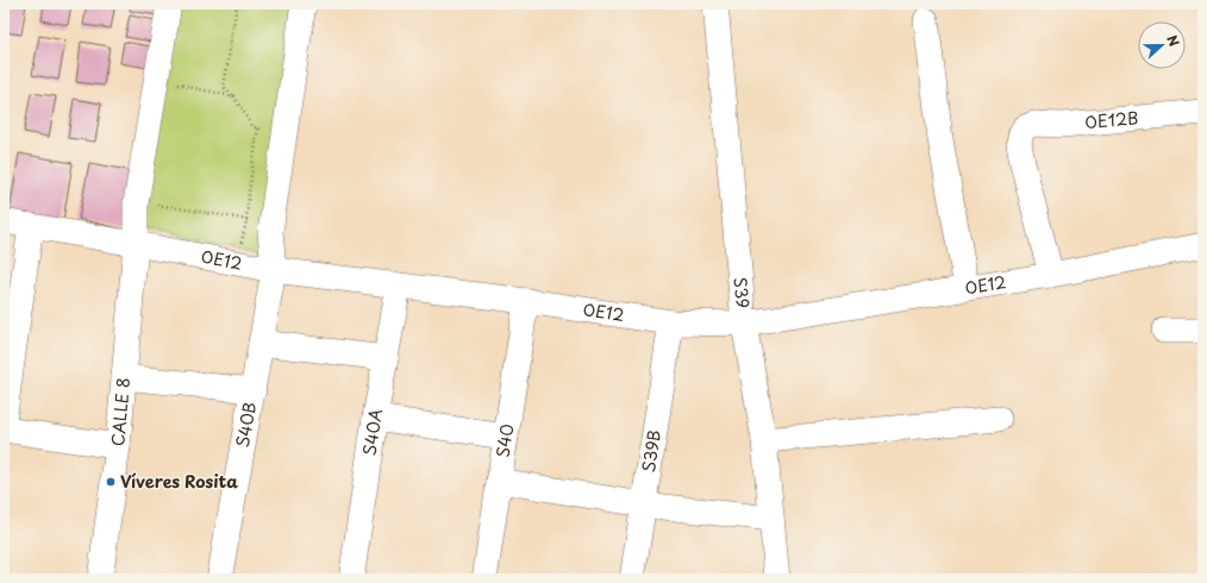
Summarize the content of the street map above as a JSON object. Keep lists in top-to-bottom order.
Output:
{
  "streets": {
    "street": [
      "OE12B",
      "OE12",
      "S39",
      "CALLE 8",
      "S40B",
      "S40A",
      "S40",
      "S39B"
    ]
  },
  "crossings": [
    ["OE12B", "OE12"],
    ["OE12", "S39"],
    ["OE12", "CALLE 8"],
    ["OE12", "S40B"],
    ["OE12", "S40A"],
    ["OE12", "S40"],
    ["OE12", "S39B"]
  ],
  "places": ["Víveres Rosita"],
  "north": "right"
}
